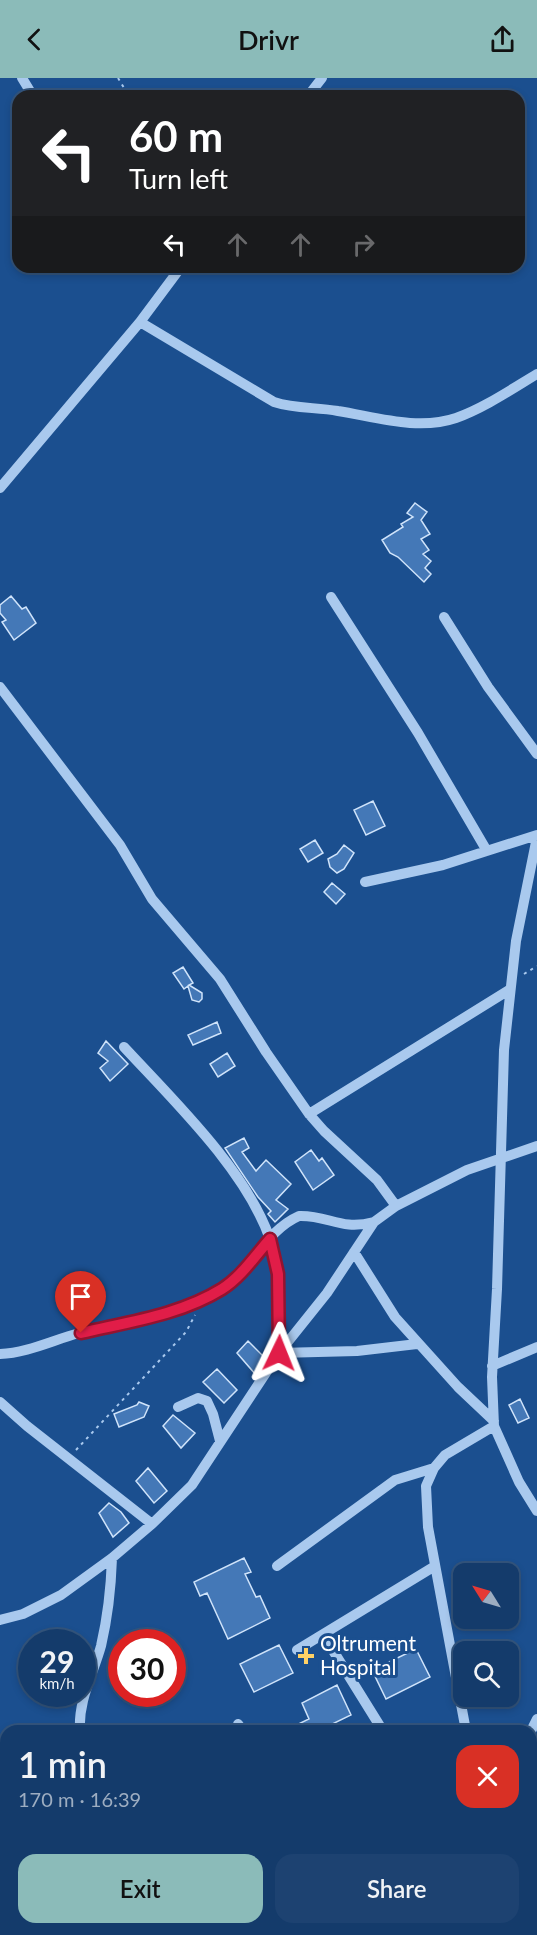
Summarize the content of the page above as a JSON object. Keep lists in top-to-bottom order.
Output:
{
  "places": {
    "health": ["Oltrument Hospital"]
  },
  "north": "top left",
  "page": {
    "header": "Drivr",
    "turn": ["60 m", "Turn left"],
    "speed": "29 km/h",
    "limit": "30",
    "heading": ["1 min", "170 m · 16:39"],
    "buttons": ["Exit", "Share"]
  }
}
